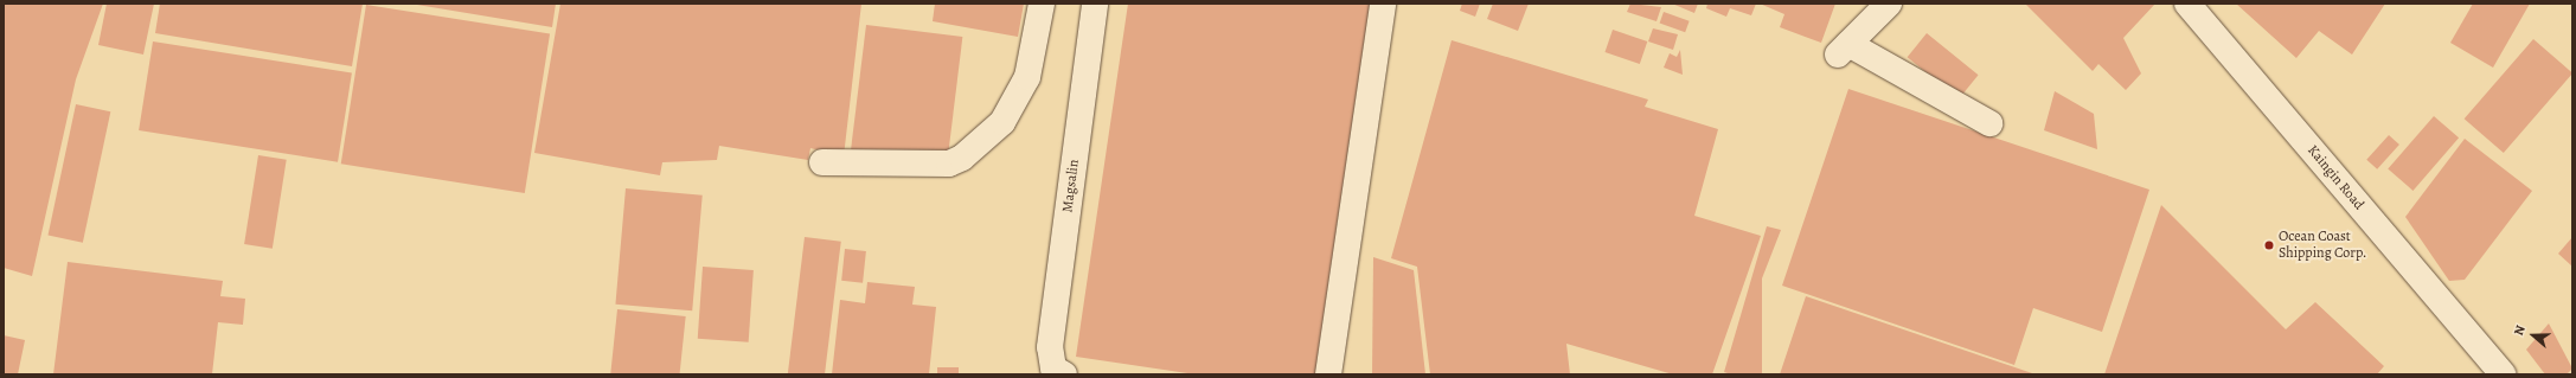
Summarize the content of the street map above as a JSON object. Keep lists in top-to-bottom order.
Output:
{
  "streets": {
    "street": ["Kaingin Road", "Magsalin"]
  },
  "places": ["Ocean Coast Shipping Corp."],
  "north": "left"
}
